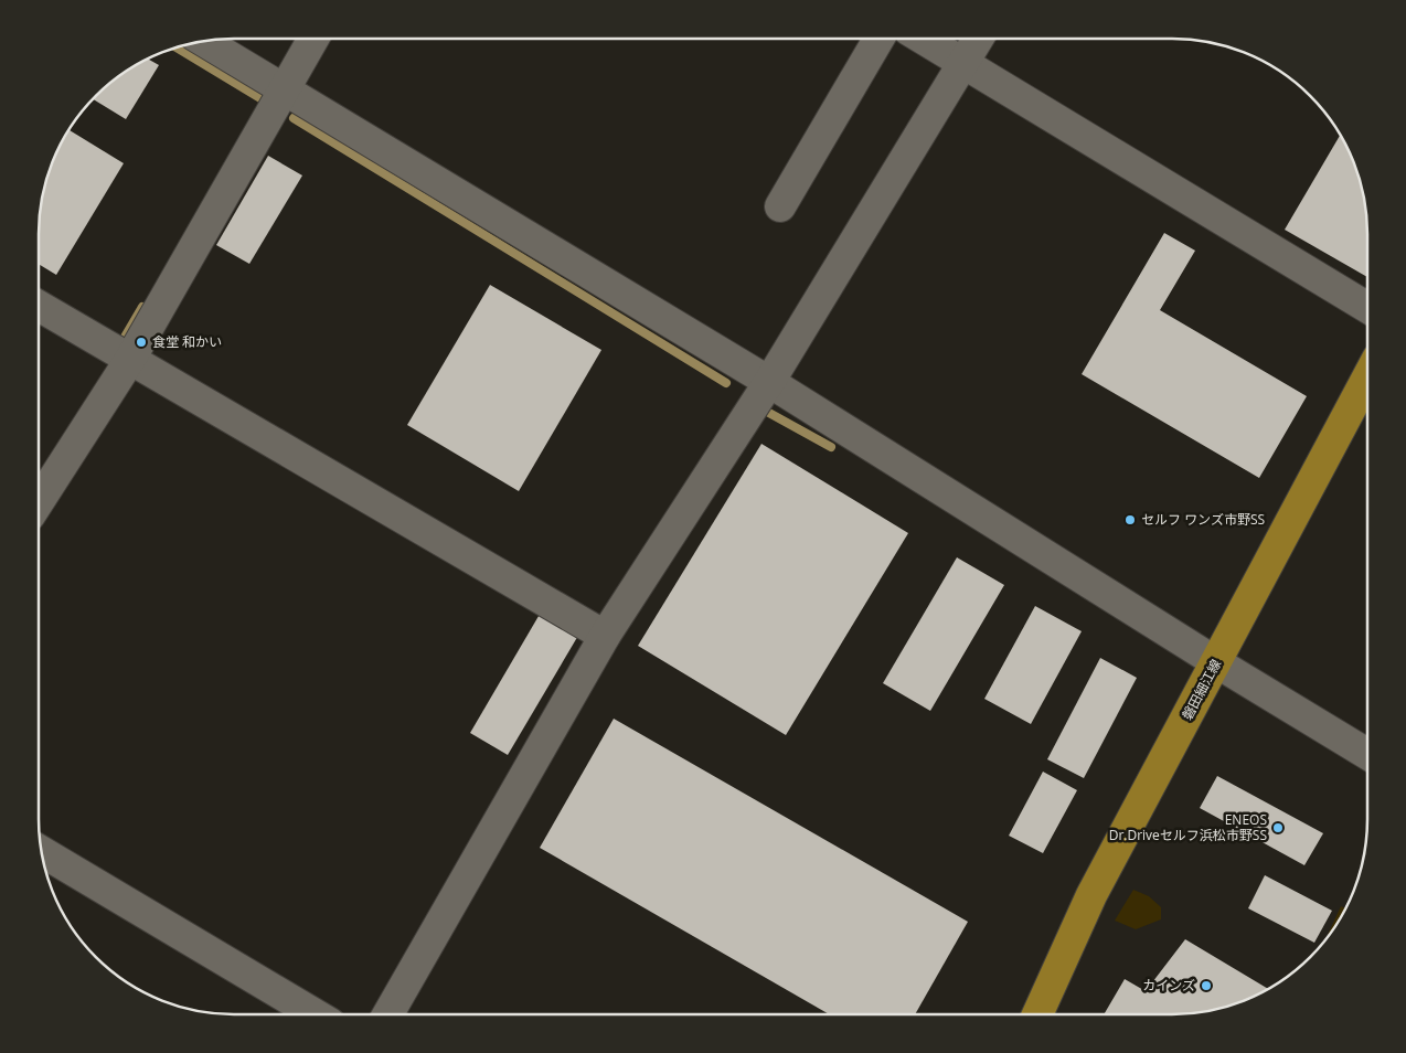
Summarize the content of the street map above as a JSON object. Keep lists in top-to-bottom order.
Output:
{
  "streets": {
    "main road": ["磐田細江線"]
  },
  "places": [
    "食堂 和かい",
    "セルフ ワンズ市野SS",
    "ENEOS Dr.Driveセルフ浜松市野SS",
    "カインズ"
  ]
}
